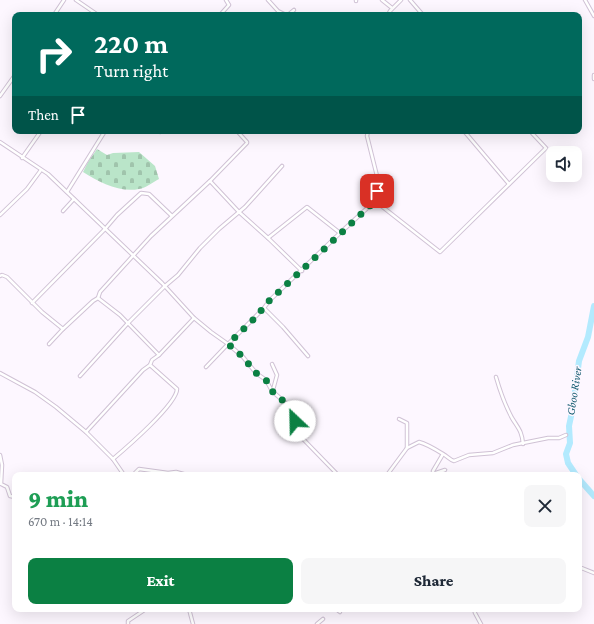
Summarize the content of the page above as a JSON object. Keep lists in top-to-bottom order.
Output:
{
  "water": ["Gboo River"],
  "page": {
    "turn": ["220 m", "Turn right"],
    "then": "Then",
    "heading": ["9 min", "670 m · 14:14"],
    "buttons": ["Exit", "Share"]
  }
}
